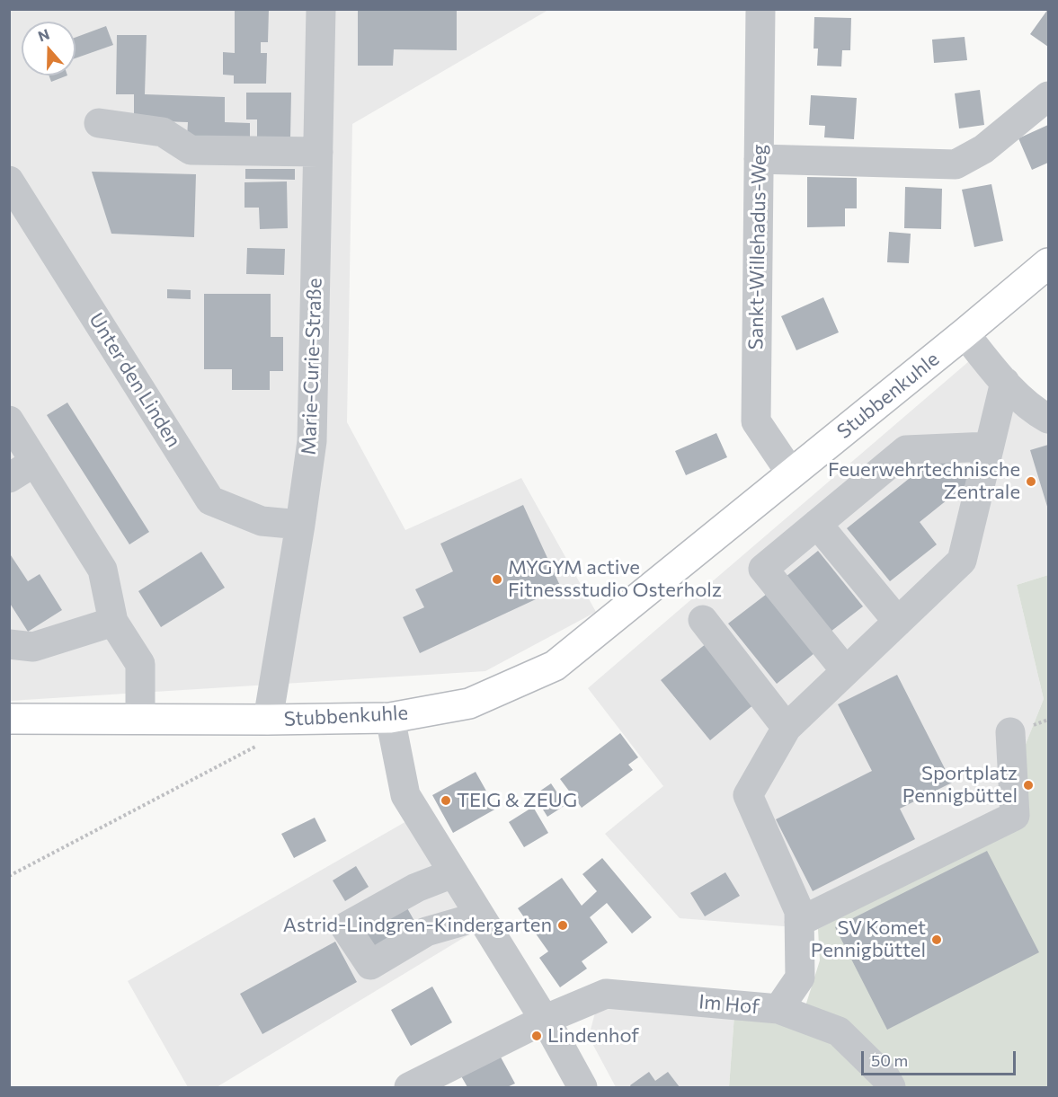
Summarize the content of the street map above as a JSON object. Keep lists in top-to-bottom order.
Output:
{
  "streets": {
    "main road": ["Stubbenkuhle"],
    "street": [
      "Sankt-Willehadus-Weg",
      "Marie-Curie-Straße",
      "Unter den Linden",
      "Im Hof"
    ]
  },
  "crossings": [
    ["Sankt-Willehadus-Weg", "Stubbenkuhle"],
    ["Marie-Curie-Straße", "Unter den Linden"],
    ["Marie-Curie-Straße", "Stubbenkuhle"]
  ],
  "places": [
    "Feuerwehrtechnische Zentrale",
    "MYGYM active Fitnessstudio Osterholz",
    "Sportplatz Pennigbüttel",
    "TEIG & ZEUG",
    "Astrid-Lindgren-Kindergarten",
    "SV Komet Pennigbüttel",
    "Lindenhof"
  ],
  "scale_bar": "50 m",
  "north": "top"
}
